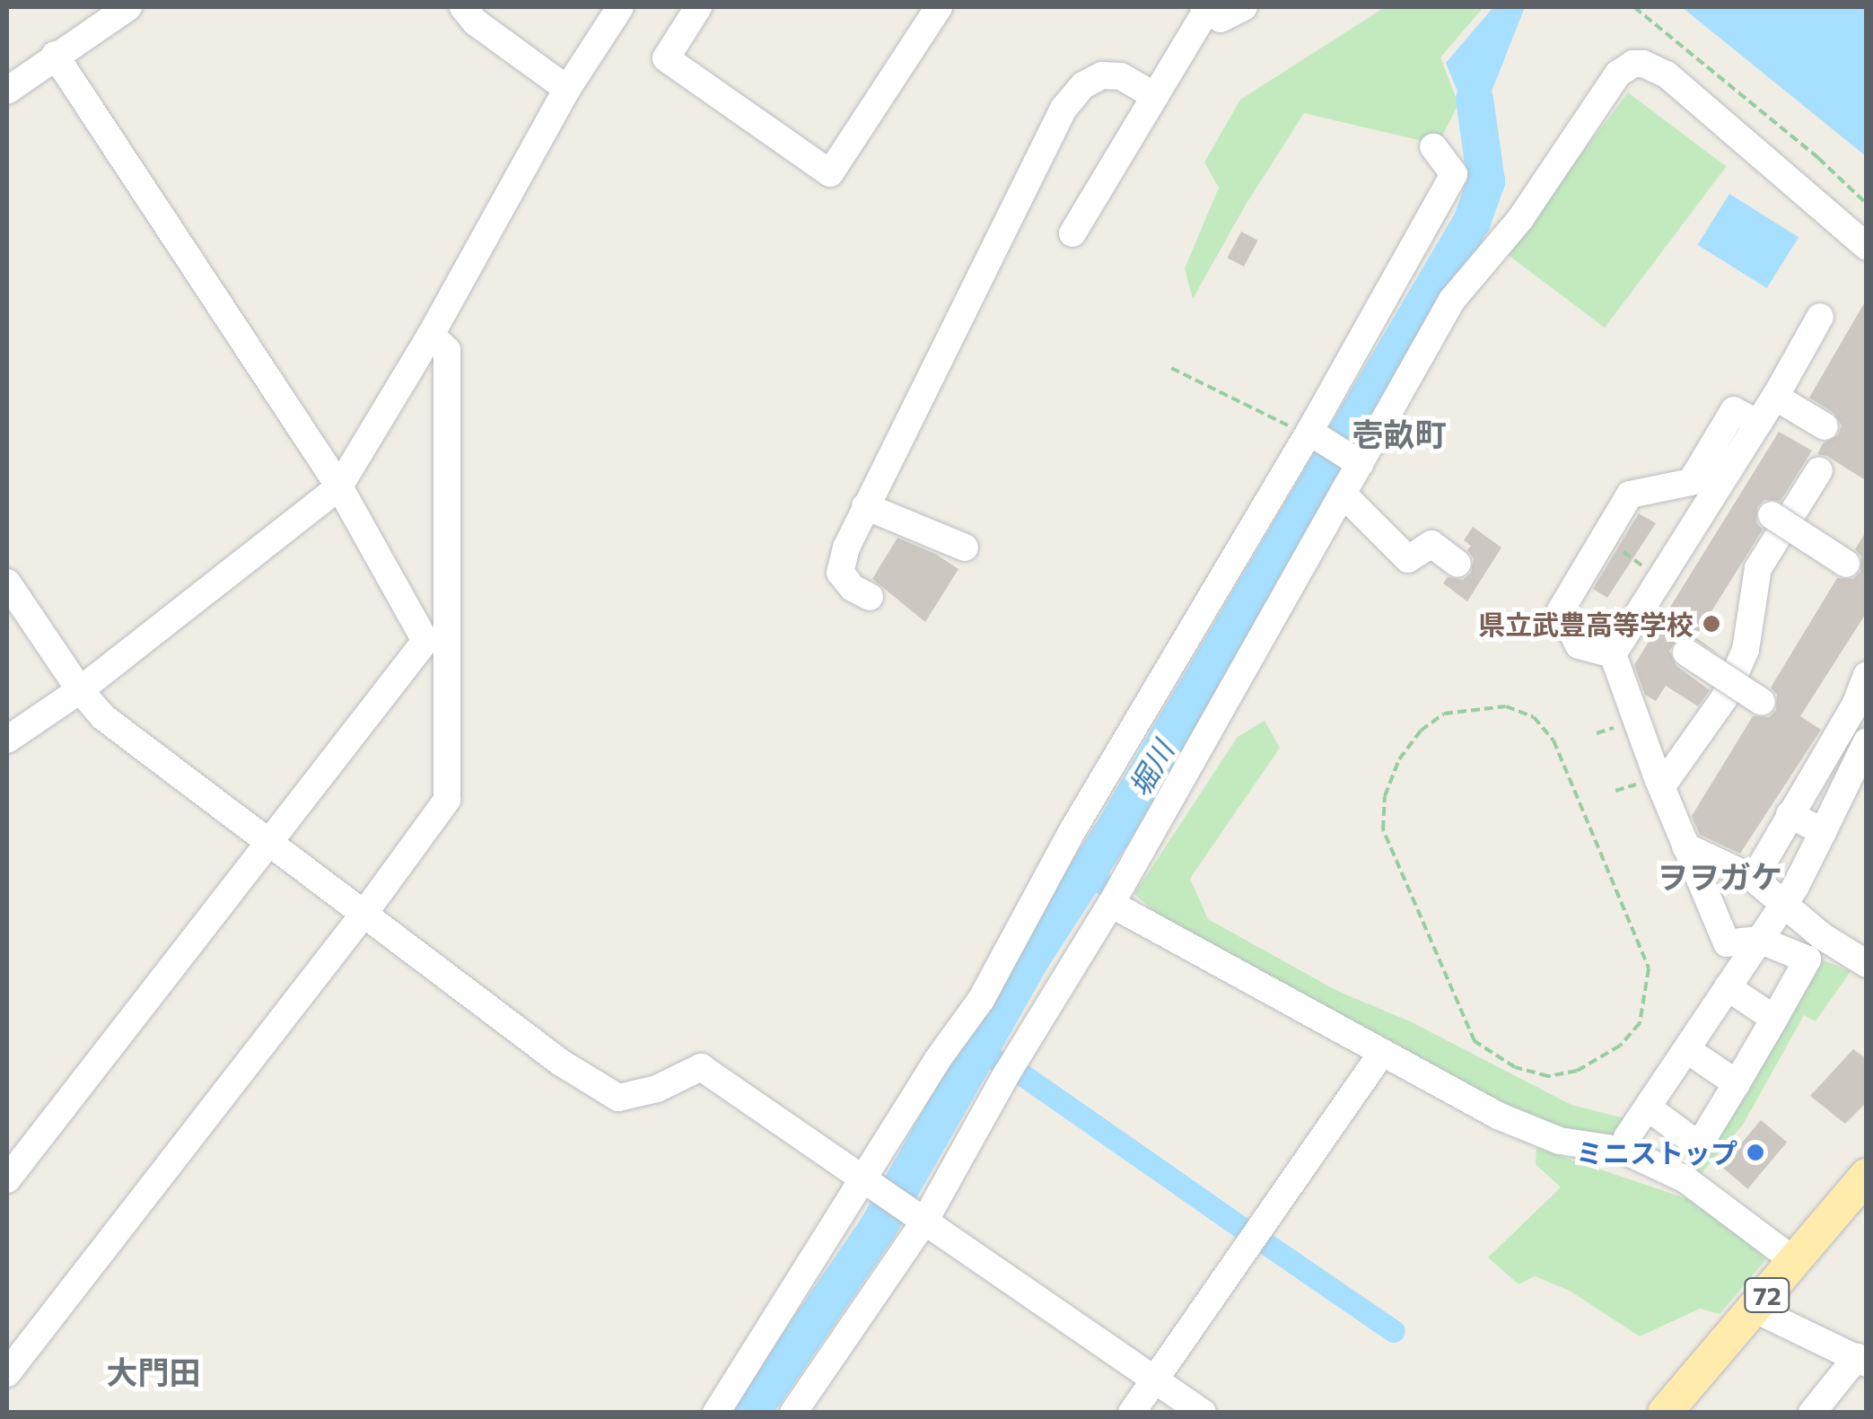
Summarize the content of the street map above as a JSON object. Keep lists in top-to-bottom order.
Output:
{
  "streets": {
    "main road": ["72"]
  },
  "districts": ["壱畝町", "ヲヲガケ", "大門田"],
  "water": ["堀川"],
  "places": ["県立武豊高等学校", "ミニストップ"]
}
